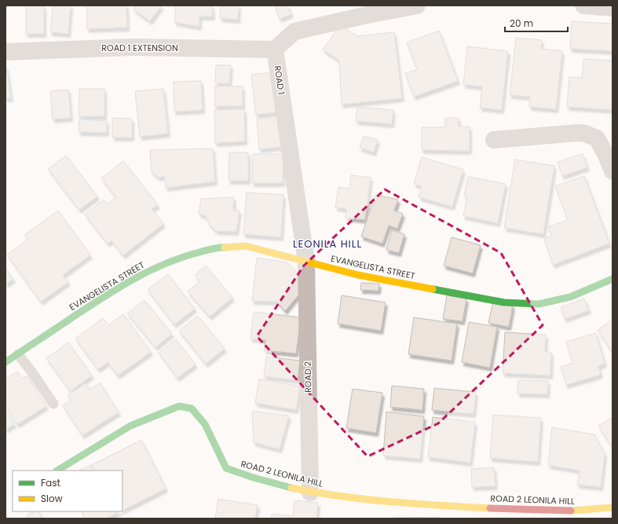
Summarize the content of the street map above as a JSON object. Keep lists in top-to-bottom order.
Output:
{
  "streets": {
    "street": [
      "ROAD 1 EXTENSION",
      "ROAD 1",
      "EVANGELISTA STREET",
      "ROAD 2",
      "ROAD 2 LEONILA HILL"
    ]
  },
  "crossings": [
    ["ROAD 1 EXTENSION", "ROAD 1"],
    ["ROAD 1", "EVANGELISTA STREET"],
    ["ROAD 1", "ROAD 2"],
    ["EVANGELISTA STREET", "ROAD 2"],
    ["ROAD 2", "ROAD 2 LEONILA HILL"]
  ],
  "districts": ["LEONILA HILL"],
  "legend": ["Fast", "Slow"],
  "scale_bar": "20 m"
}
